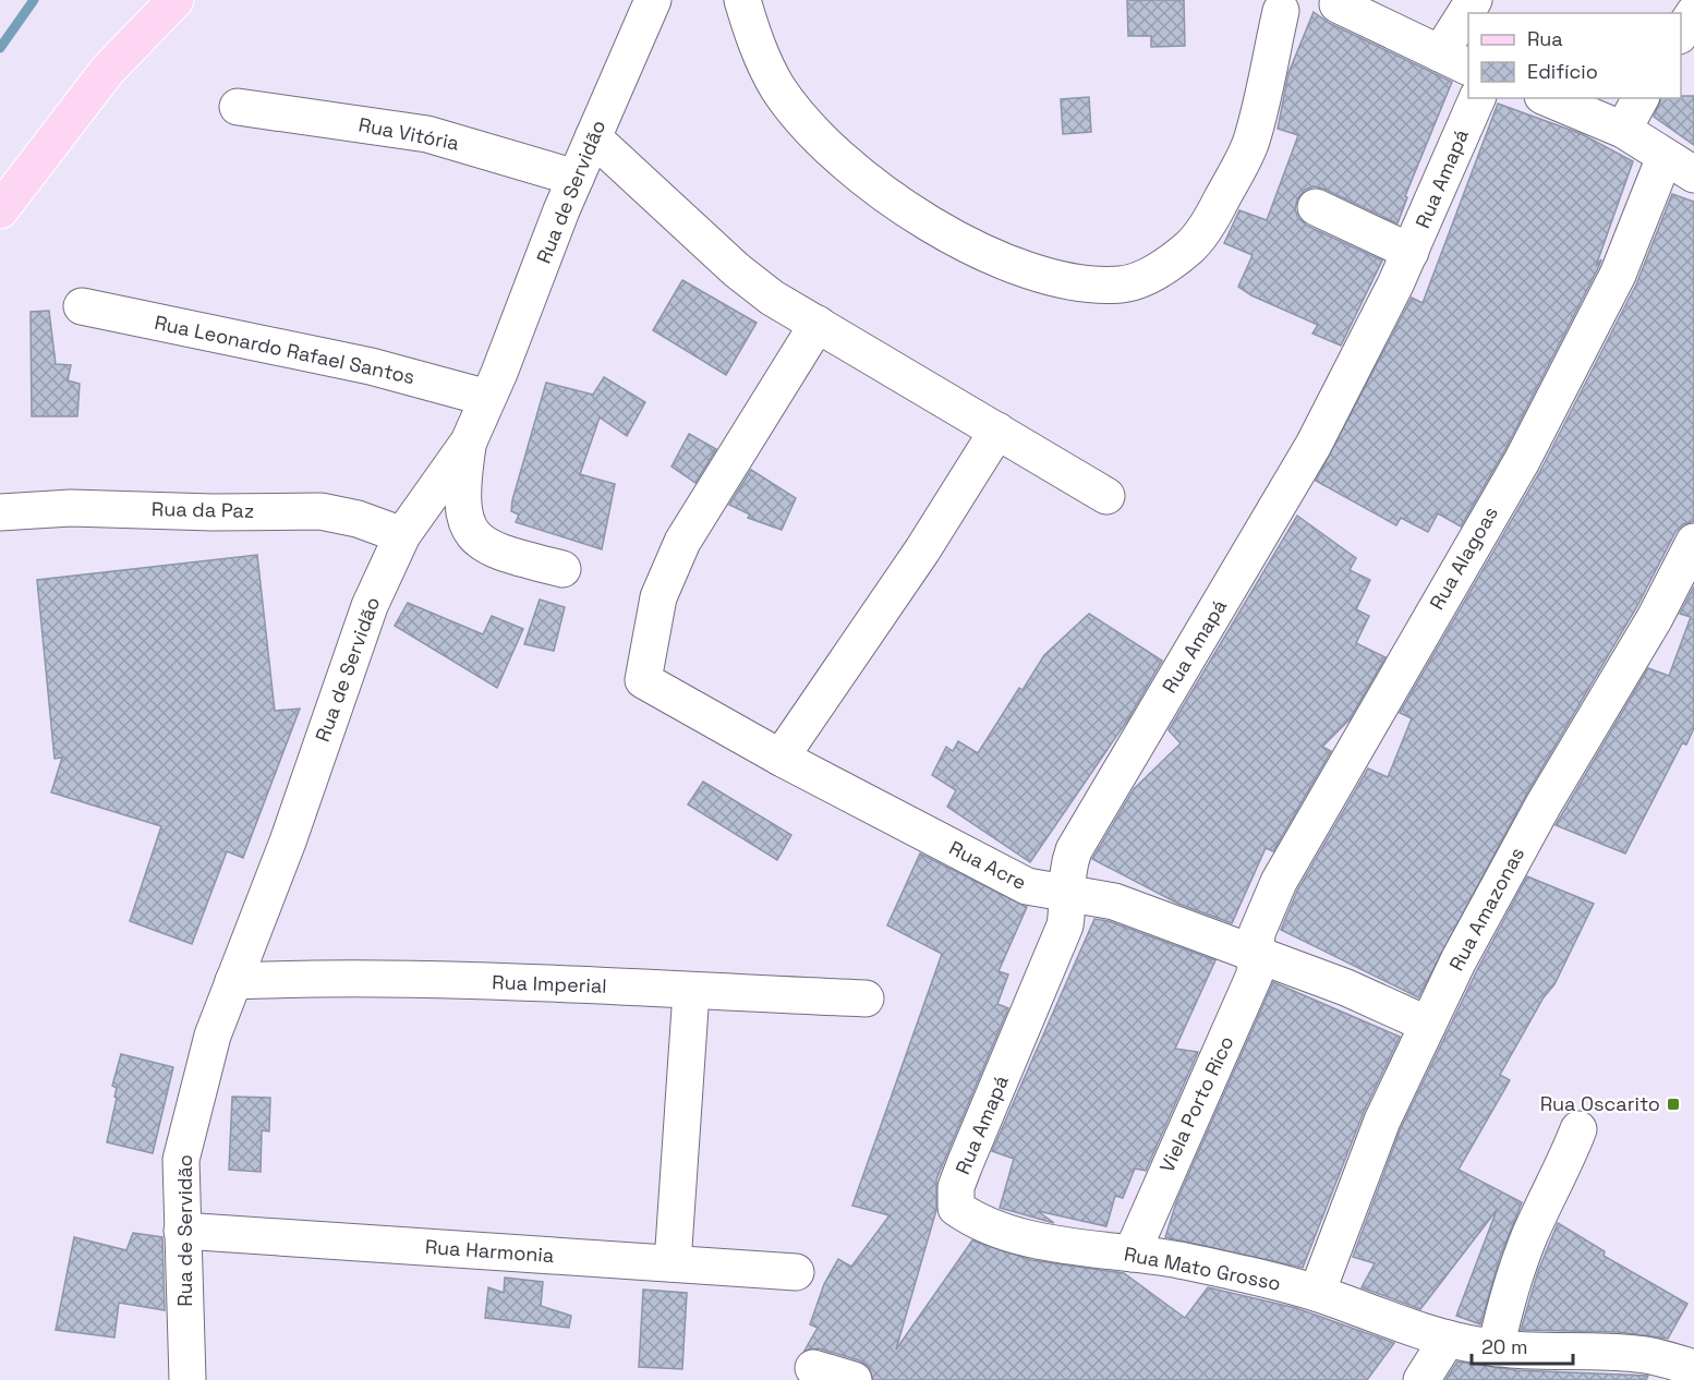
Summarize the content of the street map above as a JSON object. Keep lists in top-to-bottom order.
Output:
{
  "streets": {
    "street": [
      "Rua Vitória",
      "Rua Amapá",
      "Rua de Servidão",
      "Rua Leonardo Rafael Santos",
      "Rua da Paz",
      "Rua Alagoas",
      "Rua Acre",
      "Rua Amazonas",
      "Rua Imperial",
      "Viela Porto Rico",
      "Rua Harmonia",
      "Rua Mato Grosso"
    ]
  },
  "crossings": [
    ["Rua Vitória", "Rua de Servidão"],
    ["Rua Amapá", "Rua Acre"],
    ["Rua Amapá", "Rua Mato Grosso"],
    ["Rua de Servidão", "Rua Leonardo Rafael Santos"],
    ["Rua de Servidão", "Rua da Paz"],
    ["Rua de Servidão", "Rua Imperial"],
    ["Rua de Servidão", "Rua Harmonia"],
    ["Rua Alagoas", "Rua Acre"],
    ["Rua Alagoas", "Viela Porto Rico"],
    ["Rua Acre", "Rua Amazonas"],
    ["Rua Acre", "Viela Porto Rico"],
    ["Rua Amazonas", "Rua Mato Grosso"],
    ["Viela Porto Rico", "Rua Mato Grosso"]
  ],
  "places": {
    "transit": ["Rua Oscarito"]
  },
  "legend": ["Rua", "Edifício"],
  "scale_bar": "20 m"
}
